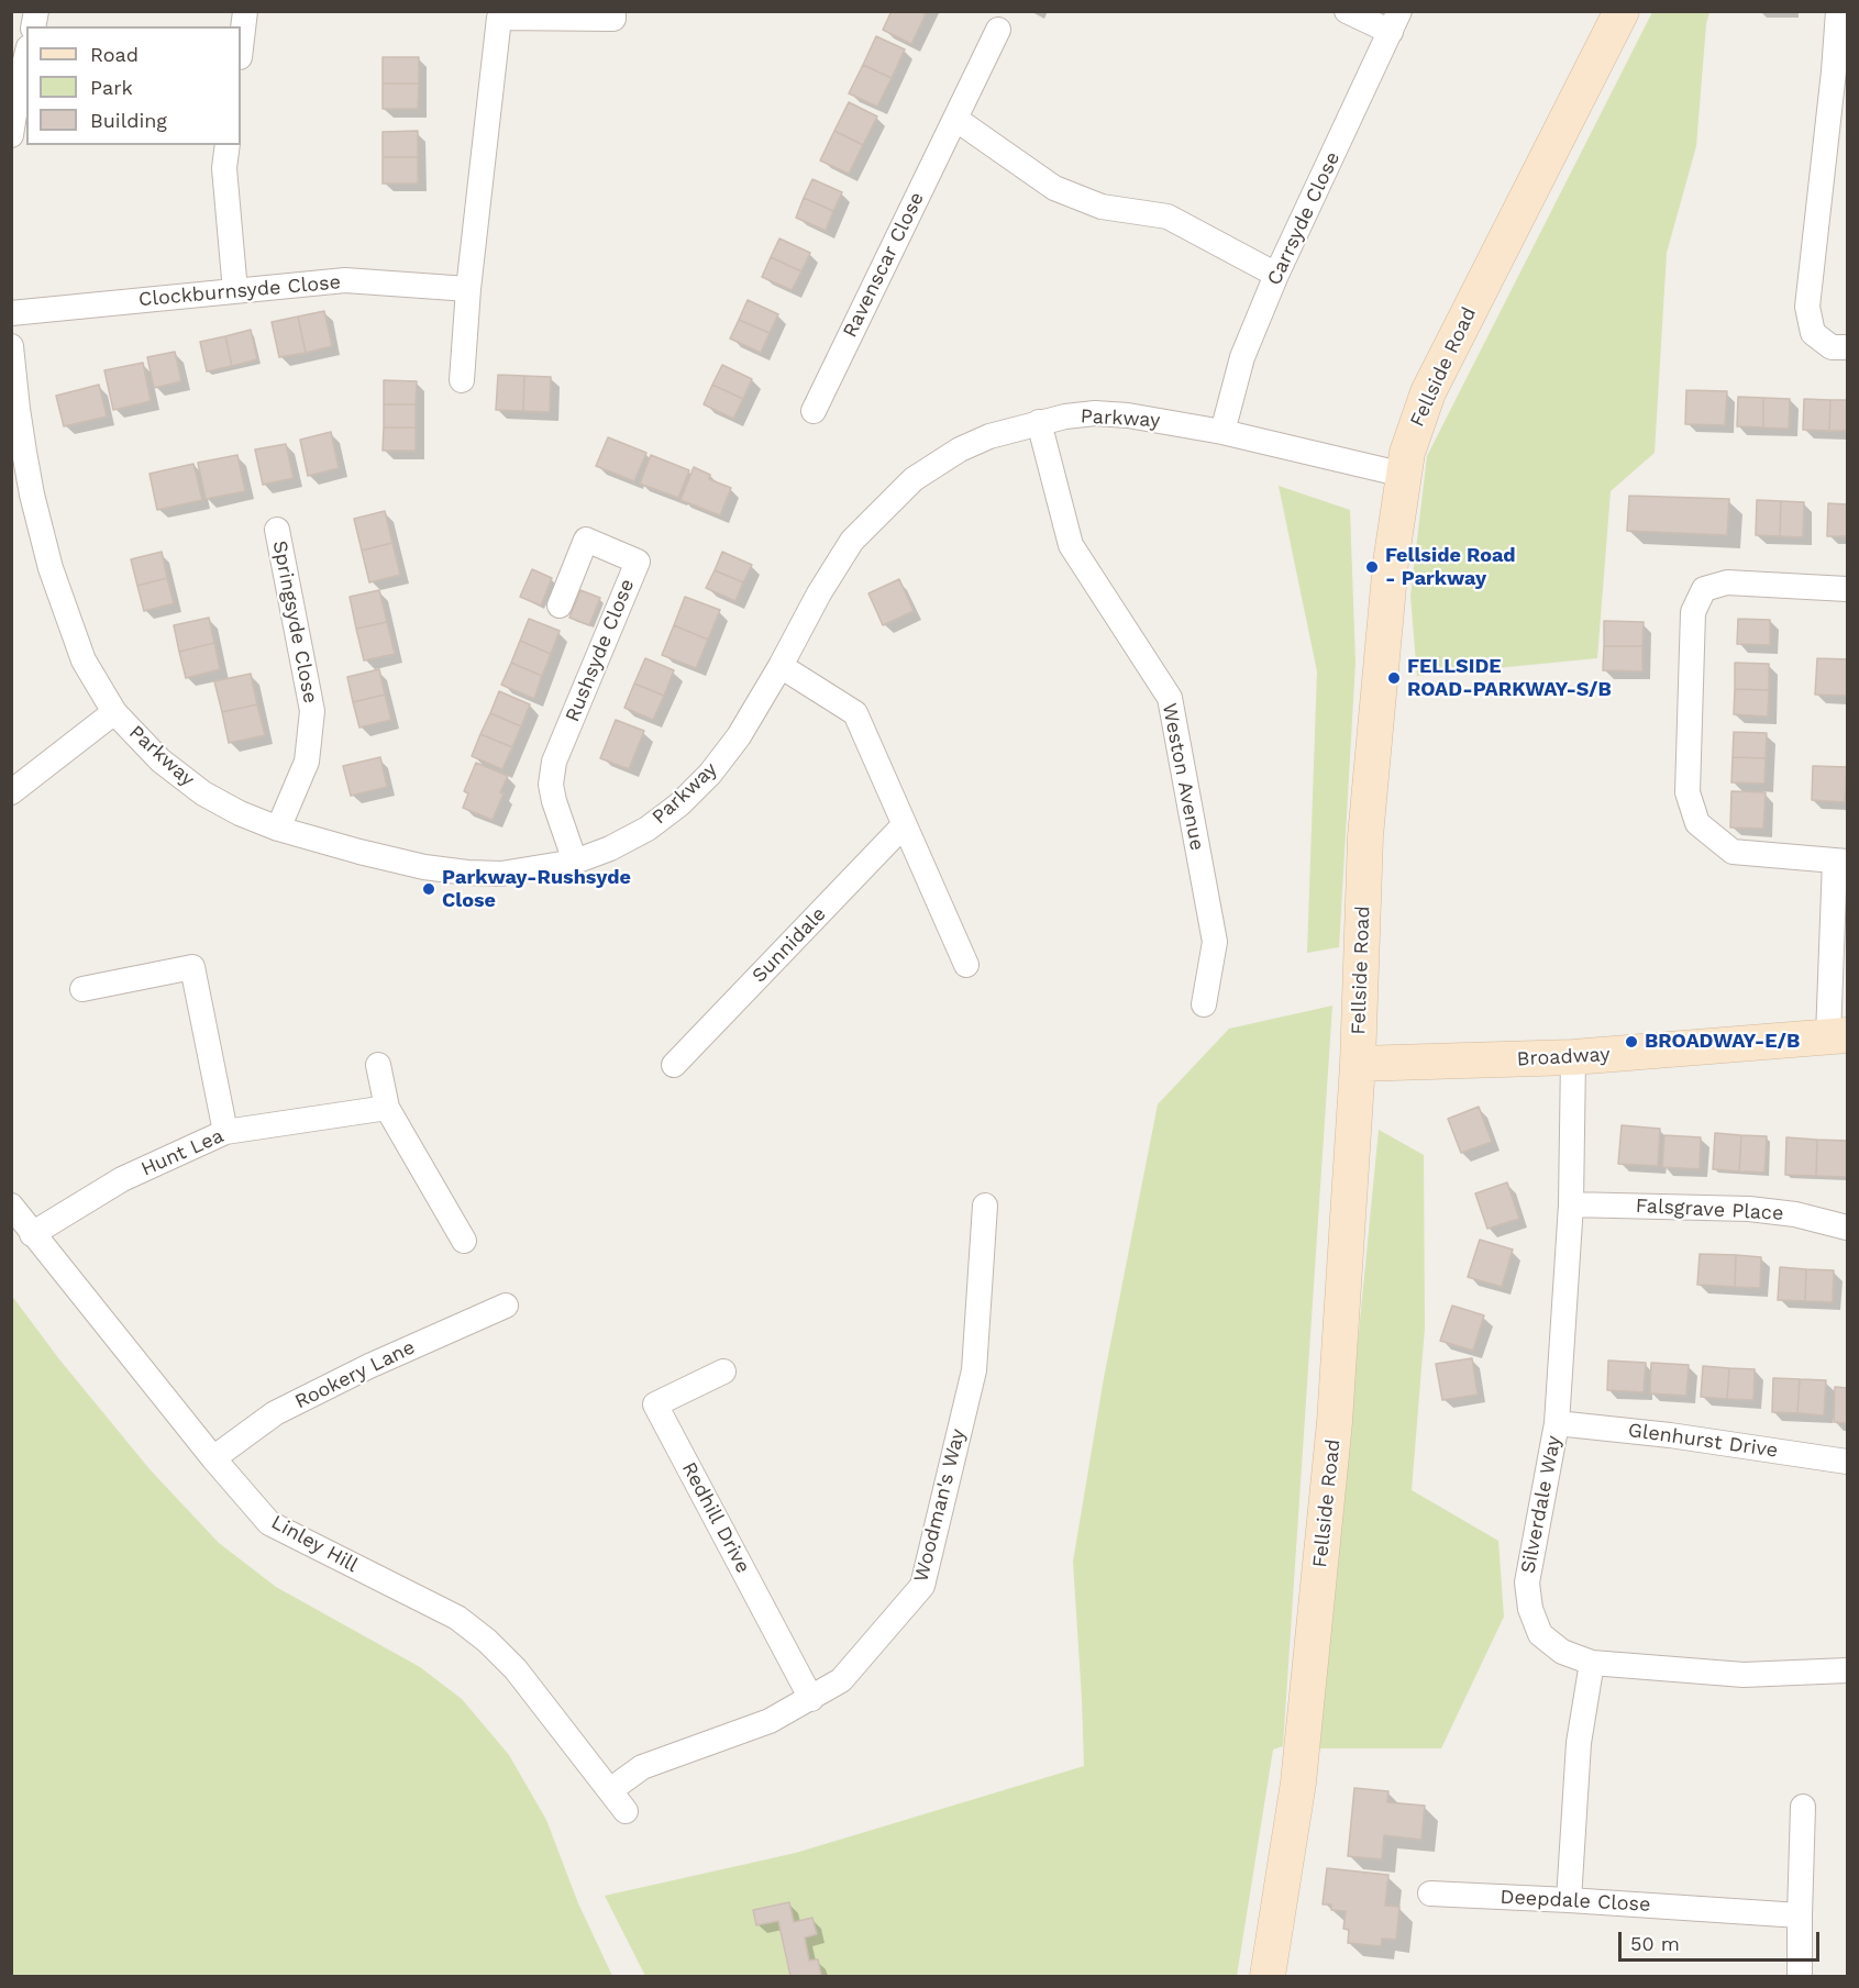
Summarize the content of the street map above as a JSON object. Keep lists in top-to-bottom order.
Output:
{
  "streets": {
    "street": [
      "Carrsyde Close",
      "Ravenscar Close",
      "Clockburnsyde Close",
      "Fellside Road",
      "Parkway",
      "Springsyde Close",
      "Rushsyde Close",
      "Weston Avenue",
      "Sunnidale",
      "Broadway",
      "Hunt Lea",
      "Falsgrave Place",
      "Rookery Lane",
      "Glenhurst Drive",
      "Silverdale Way",
      "Woodman's Way",
      "Redhill Drive",
      "Linley Hill",
      "Deepdale Close"
    ]
  },
  "crossings": [
    ["Carrsyde Close", "Parkway"],
    ["Fellside Road", "Parkway"],
    ["Fellside Road", "Broadway"],
    ["Parkway", "Springsyde Close"],
    ["Parkway", "Rushsyde Close"],
    ["Parkway", "Weston Avenue"],
    ["Broadway", "Silverdale Way"],
    ["Hunt Lea", "Linley Hill"],
    ["Falsgrave Place", "Silverdale Way"],
    ["Rookery Lane", "Linley Hill"],
    ["Glenhurst Drive", "Silverdale Way"],
    ["Woodman's Way", "Redhill Drive"],
    ["Woodman's Way", "Linley Hill"]
  ],
  "places": [
    "Fellside Road - Parkway",
    "FELLSIDE ROAD-PARKWAY-S/B",
    "Parkway-Rushsyde Close",
    "BROADWAY-E/B"
  ],
  "legend": ["Road", "Park", "Building"],
  "scale_bar": "50 m"
}
